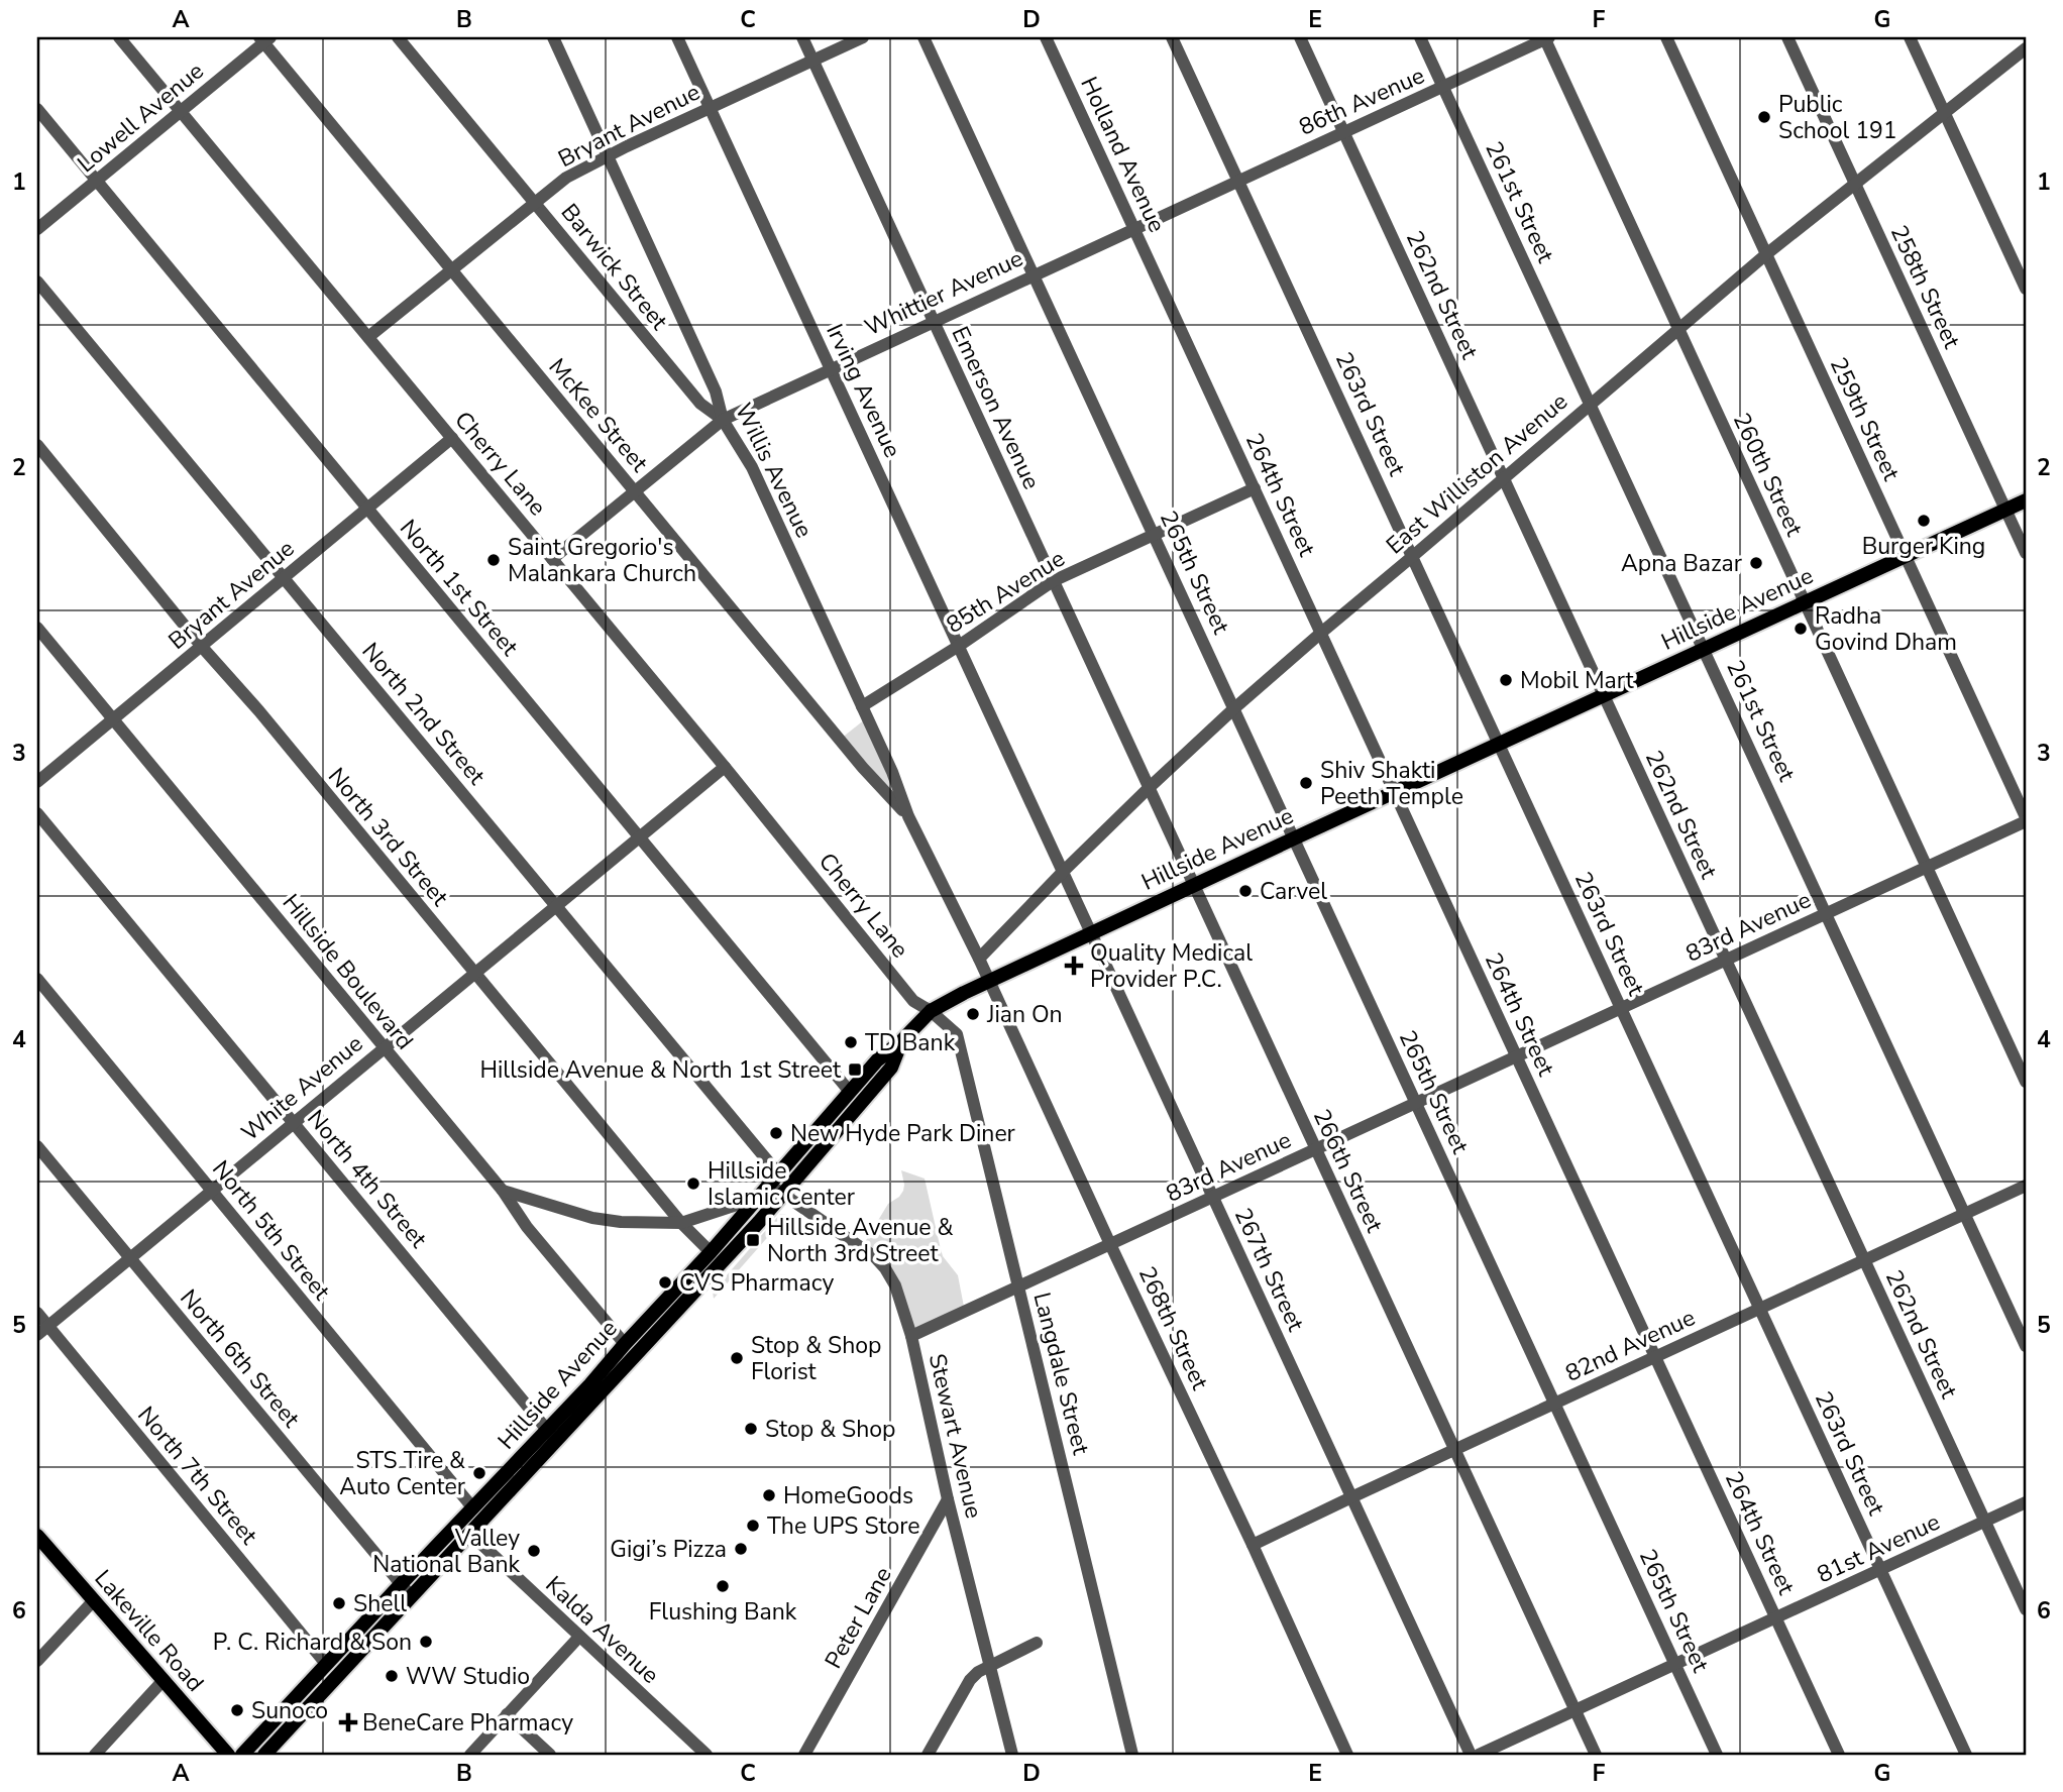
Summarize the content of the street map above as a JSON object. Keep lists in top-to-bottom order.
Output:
{
  "streets": {
    "main road": ["Hillside Avenue", "Lakeville Road"],
    "street": [
      "86th Avenue",
      "Lowell Avenue",
      "Bryant Avenue",
      "Holland Avenue",
      "261st Street",
      "Barwick Street",
      "258th Street",
      "Whittier Avenue",
      "262nd Street",
      "Irving Avenue",
      "Emerson Avenue",
      "263rd Street",
      "McKee Street",
      "259th Street",
      "Cherry Lane",
      "Willis Avenue",
      "East Williston Avenue",
      "260th Street",
      "264th Street",
      "265th Street",
      "North 1st Street",
      "85th Avenue",
      "North 2nd Street",
      "North 3rd Street",
      "83rd Avenue",
      "Hillside Boulevard",
      "White Avenue",
      "266th Street",
      "North 4th Street",
      "North 5th Street",
      "267th Street",
      "268th Street",
      "82nd Avenue",
      "North 6th Street",
      "Langdale Street",
      "Stewart Avenue",
      "North 7th Street",
      "81st Avenue",
      "Peter Lane",
      "Kalda Avenue"
    ]
  },
  "crossings": [
    ["86th Avenue", "261st Street"],
    ["86th Avenue", "Whittier Avenue"],
    ["86th Avenue", "262nd Street"],
    ["86th Avenue", "263rd Street"],
    ["86th Avenue", "260th Street"],
    ["Lowell Avenue", "McKee Street"],
    ["Lowell Avenue", "Cherry Lane"],
    ["Lowell Avenue", "North 1st Street"],
    ["Bryant Avenue", "Barwick Street"],
    ["Bryant Avenue", "Irving Avenue"],
    ["Bryant Avenue", "Emerson Avenue"],
    ["Bryant Avenue", "McKee Street"],
    ["Bryant Avenue", "Cherry Lane"],
    ["Bryant Avenue", "Willis Avenue"],
    ["Bryant Avenue", "North 1st Street"],
    ["Bryant Avenue", "North 2nd Street"],
    ["Bryant Avenue", "North 3rd Street"],
    ["Bryant Avenue", "Hillside Boulevard"],
    ["Holland Avenue", "Whittier Avenue"],
    ["Holland Avenue", "264th Street"],
    ["261st Street", "East Williston Avenue"],
    ["261st Street", "Hillside Avenue"],
    ["261st Street", "83rd Avenue"],
    ["261st Street", "82nd Avenue"],
    ["Barwick Street", "Whittier Avenue"],
    ["Barwick Street", "Willis Avenue"],
    ["258th Street", "East Williston Avenue"],
    ["258th Street", "Hillside Avenue"],
    ["Whittier Avenue", "Irving Avenue"],
    ["Whittier Avenue", "Emerson Avenue"],
    ["Whittier Avenue", "McKee Street"],
    ["Whittier Avenue", "Cherry Lane"],
    ["Whittier Avenue", "Willis Avenue"],
    ["Whittier Avenue", "265th Street"],
    ["262nd Street", "East Williston Avenue"],
    ["262nd Street", "Hillside Avenue"],
    ["262nd Street", "83rd Avenue"],
    ["262nd Street", "82nd Avenue"],
    ["262nd Street", "81st Avenue"],
    ["Irving Avenue", "85th Avenue"],
    ["Irving Avenue", "267th Street"],
    ["Emerson Avenue", "85th Avenue"],
    ["Emerson Avenue", "266th Street"],
    ["263rd Street", "East Williston Avenue"],
    ["263rd Street", "Hillside Avenue"],
    ["263rd Street", "83rd Avenue"],
    ["263rd Street", "82nd Avenue"],
    ["263rd Street", "81st Avenue"],
    ["McKee Street", "Willis Avenue"],
    ["259th Street", "East Williston Avenue"],
    ["259th Street", "Hillside Avenue"],
    ["259th Street", "83rd Avenue"],
    ["Cherry Lane", "Hillside Avenue"],
    ["Cherry Lane", "White Avenue"],
    ["Cherry Lane", "Langdale Street"],
    ["Willis Avenue", "85th Avenue"],
    ["Willis Avenue", "268th Street"],
    ["East Williston Avenue", "260th Street"],
    ["East Williston Avenue", "264th Street"],
    ["East Williston Avenue", "265th Street"],
    ["East Williston Avenue", "266th Street"],
    ["East Williston Avenue", "267th Street"],
    ["East Williston Avenue", "268th Street"],
    ["260th Street", "Hillside Avenue"],
    ["260th Street", "83rd Avenue"],
    ["264th Street", "85th Avenue"],
    ["264th Street", "Hillside Avenue"],
    ["264th Street", "83rd Avenue"],
    ["264th Street", "82nd Avenue"],
    ["264th Street", "81st Avenue"],
    ["265th Street", "85th Avenue"],
    ["265th Street", "Hillside Avenue"],
    ["265th Street", "83rd Avenue"],
    ["265th Street", "82nd Avenue"],
    ["265th Street", "81st Avenue"],
    ["North 1st Street", "Hillside Avenue"],
    ["North 1st Street", "White Avenue"],
    ["Hillside Avenue", "North 2nd Street"],
    ["Hillside Avenue", "North 3rd Street"],
    ["Hillside Avenue", "Hillside Boulevard"],
    ["Hillside Avenue", "266th Street"],
    ["Hillside Avenue", "North 4th Street"],
    ["Hillside Avenue", "North 5th Street"],
    ["Hillside Avenue", "267th Street"],
    ["Hillside Avenue", "268th Street"],
    ["Hillside Avenue", "North 6th Street"],
    ["Hillside Avenue", "Langdale Street"],
    ["Hillside Avenue", "Stewart Avenue"],
    ["Hillside Avenue", "North 7th Street"],
    ["Hillside Avenue", "Kalda Avenue"],
    ["North 2nd Street", "White Avenue"],
    ["North 2nd Street", "Stewart Avenue"],
    ["North 3rd Street", "White Avenue"],
    ["83rd Avenue", "266th Street"],
    ["83rd Avenue", "267th Street"],
    ["83rd Avenue", "268th Street"],
    ["83rd Avenue", "Langdale Street"],
    ["83rd Avenue", "Stewart Avenue"],
    ["Hillside Boulevard", "White Avenue"],
    ["White Avenue", "North 4th Street"],
    ["White Avenue", "North 5th Street"],
    ["White Avenue", "North 6th Street"],
    ["White Avenue", "North 7th Street"],
    ["266th Street", "82nd Avenue"],
    ["266th Street", "81st Avenue"],
    ["267th Street", "82nd Avenue"],
    ["268th Street", "82nd Avenue"],
    ["Stewart Avenue", "Peter Lane"]
  ],
  "places": {
    "other": [
      "Public School 191",
      "Burger King",
      "Saint Gregorio's Malankara Church",
      "Apna Bazar",
      "Radha Govind Dham",
      "Mobil Mart",
      "Shiv Shakti Peeth Temple",
      "Carvel",
      "Jian On",
      "TD Bank",
      "New Hyde Park Diner",
      "Hillside Islamic Center",
      "CVS Pharmacy",
      "Stop & Shop Florist",
      "Stop & Shop",
      "STS Tire & Auto Center",
      "HomeGoods",
      "The UPS Store",
      "Gigi’s Pizza",
      "Valley National Bank",
      "Flushing Bank",
      "Shell",
      "P. C. Richard & Son",
      "WW Studio",
      "Sunoco"
    ],
    "health": ["Quality Medical Provider P.C.", "BeneCare Pharmacy"],
    "transit": ["Hillside Avenue & North 1st Street", "Hillside Avenue & North 3rd Street"]
  },
  "grid": {
    "columns": [
      "A",
      "B",
      "C",
      "D",
      "E",
      "F",
      "G"
    ],
    "rows": [
      "1",
      "2",
      "3",
      "4",
      "5",
      "6"
    ]
  }
}
